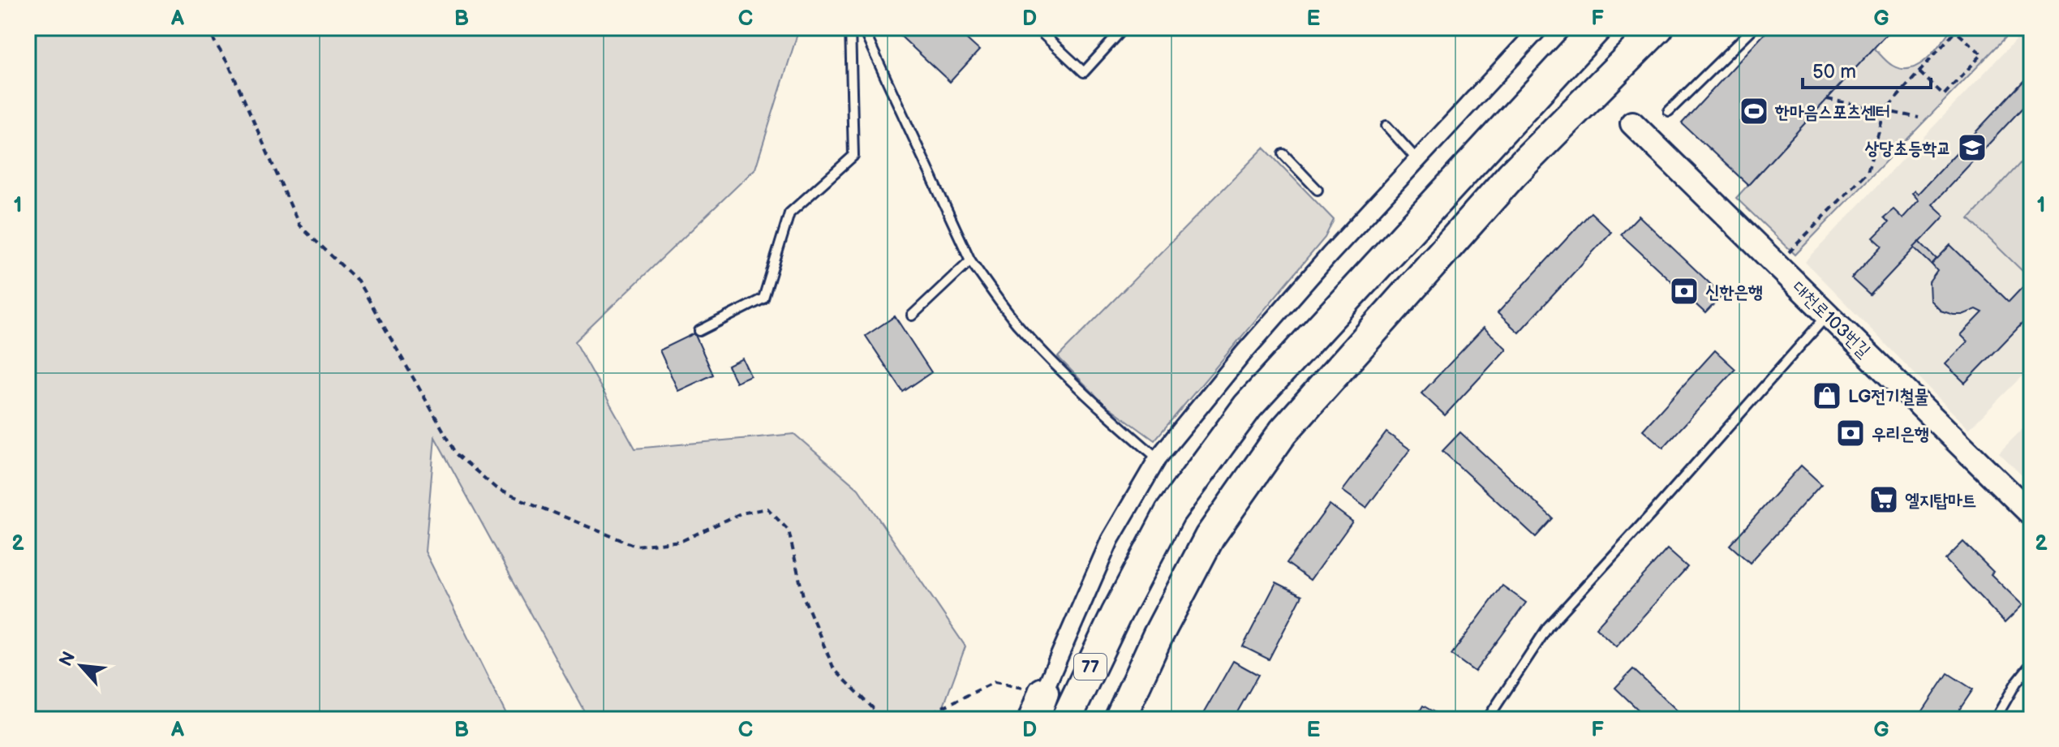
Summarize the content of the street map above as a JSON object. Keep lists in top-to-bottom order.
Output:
{
  "streets": {
    "highway": ["77"],
    "street": ["대천로103번길"]
  },
  "places": {
    "sports": ["한마음스포츠센터"],
    "school or university": ["상당초등학교"],
    "bank": ["신한은행", "우리은행"],
    "shop": ["LG전기철물"],
    "supermarket": ["엘지탑마트"]
  },
  "scale_bar": "50 m",
  "north": "top left",
  "grid": {
    "columns": [
      "A",
      "B",
      "C",
      "D",
      "E",
      "F",
      "G"
    ],
    "rows": ["1", "2"]
  }
}
